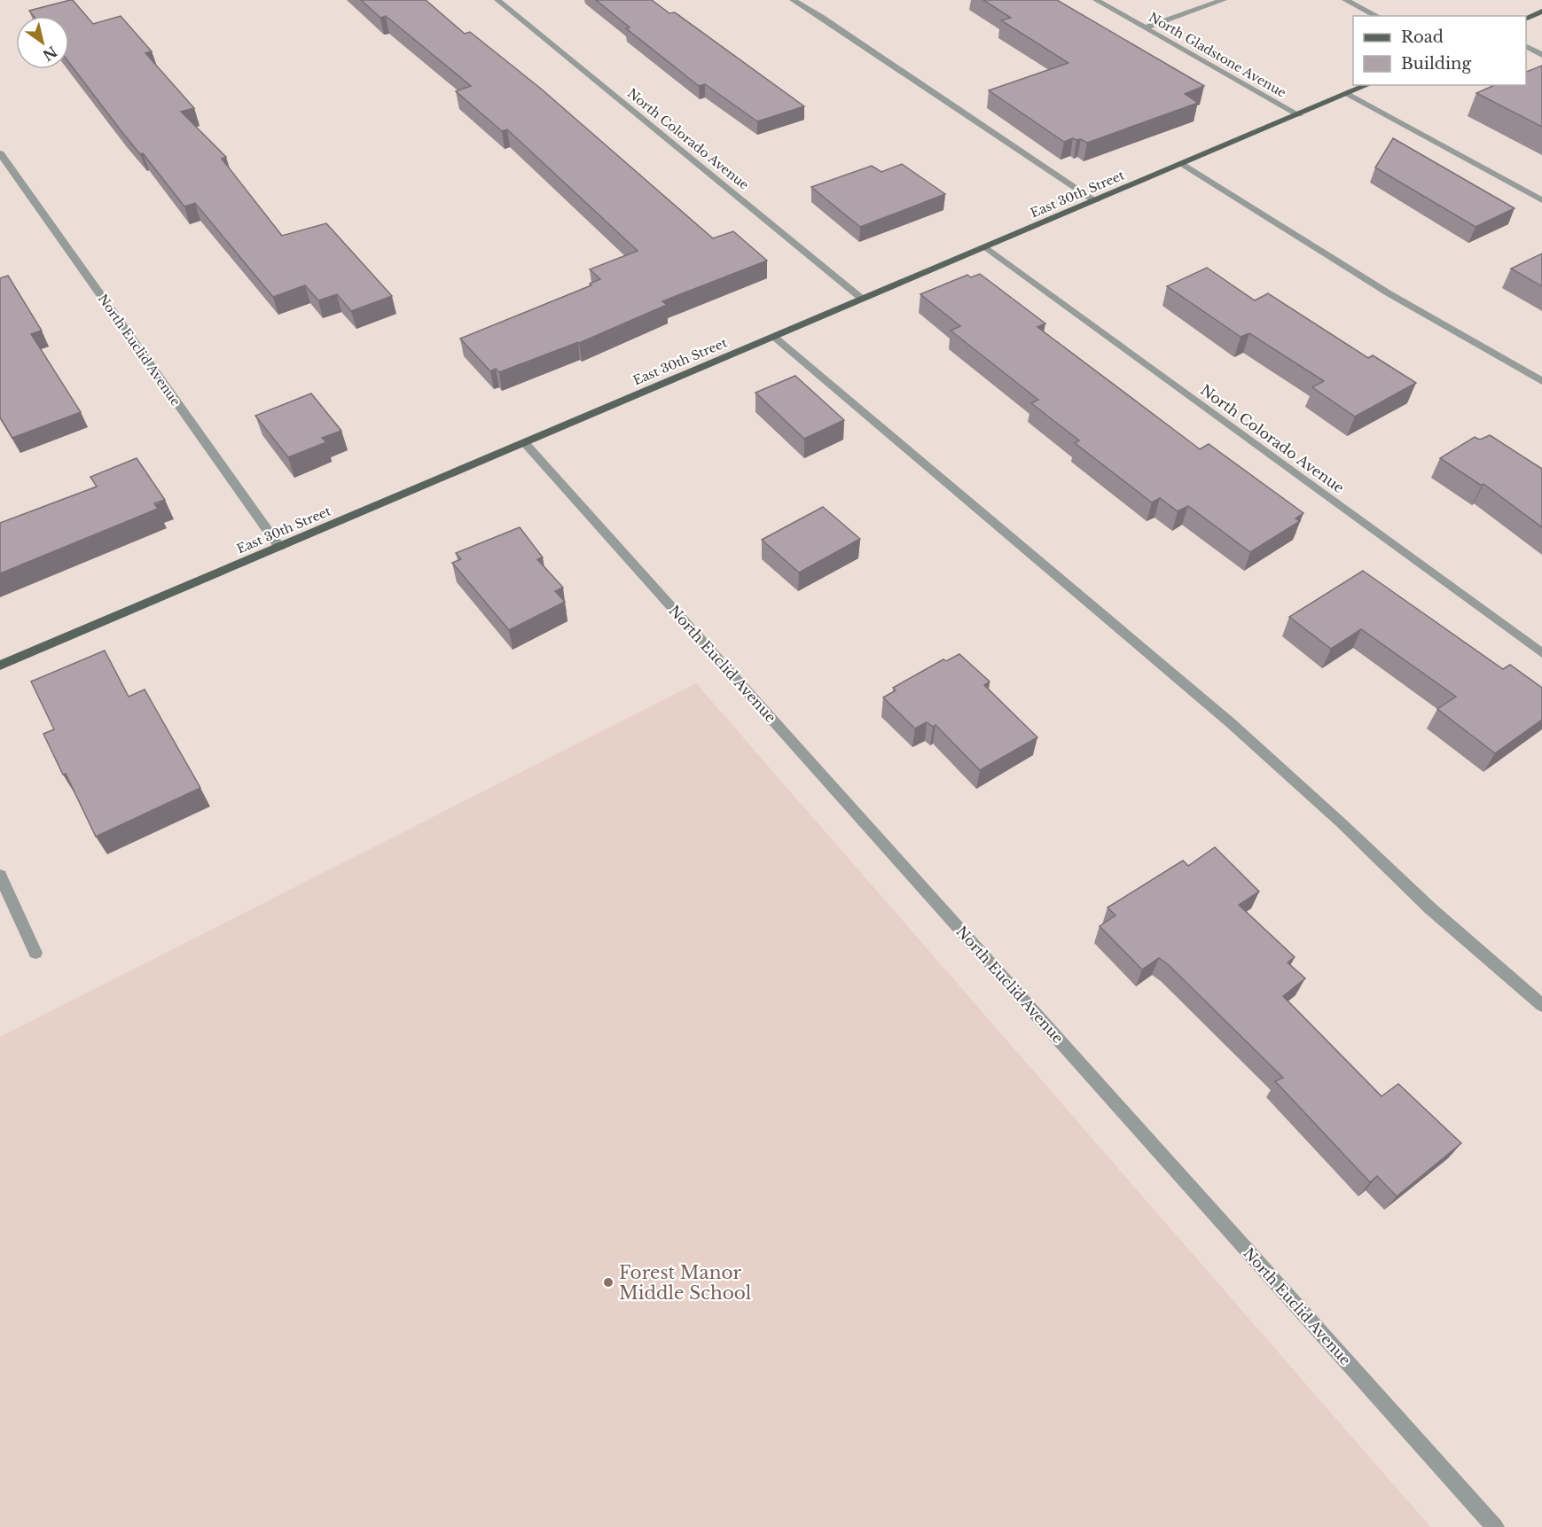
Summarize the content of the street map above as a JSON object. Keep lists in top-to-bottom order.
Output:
{
  "streets": {
    "main road": ["East 30th Street"],
    "street": ["North Gladstone Avenue", "North Colorado Avenue", "North Euclid Avenue"]
  },
  "crossings": [
    ["North Gladstone Avenue", "East 30th Street"],
    ["North Colorado Avenue", "East 30th Street"],
    ["East 30th Street", "North Euclid Avenue"]
  ],
  "places": ["Forest Manor Middle School"],
  "legend": ["Road", "Building"],
  "north": "bottom right"
}
